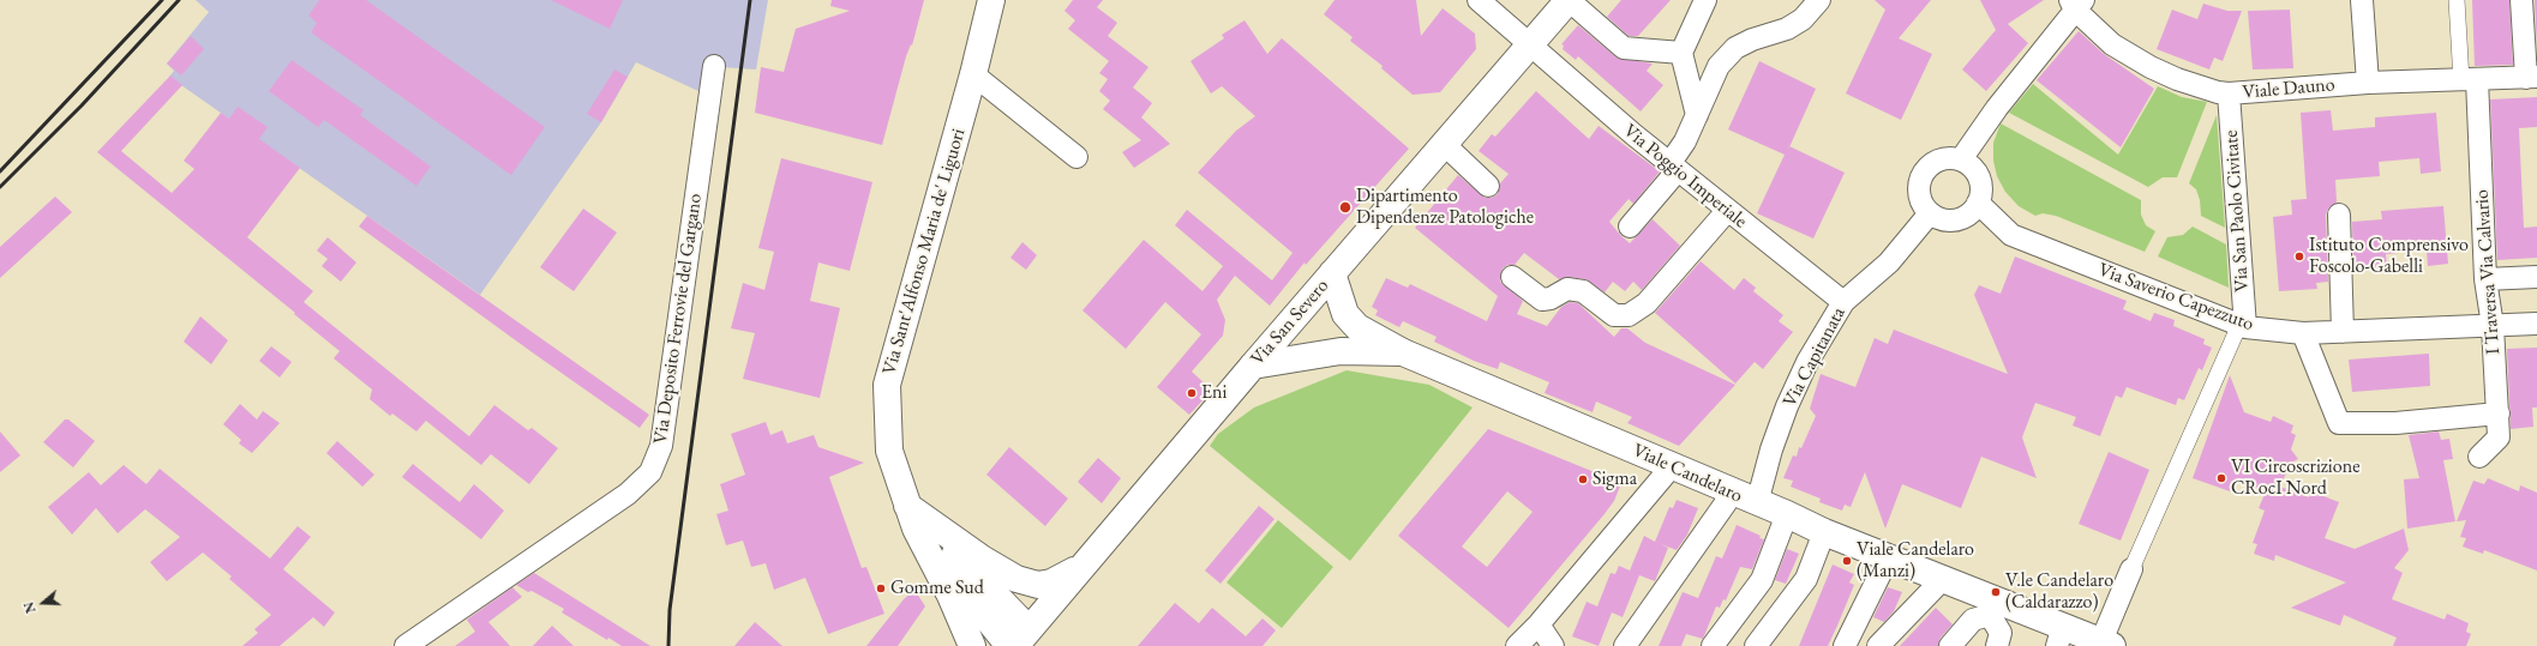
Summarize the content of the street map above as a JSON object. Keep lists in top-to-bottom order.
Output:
{
  "streets": {
    "main road": ["Via Sant'Alfonso Maria de' Liguori", "Via San Severo", "Viale Candelaro"],
    "street": [
      "Viale Dauno",
      "Via Poggio Imperiale",
      "Via San Paolo Civitate",
      "I Traversa Via Calvario",
      "Via Saverio Capezzuto",
      "Via Deposito Ferrovie del Gargano",
      "Via Capitanata"
    ]
  },
  "crossings": [
    ["Viale Dauno", "Via San Paolo Civitate"],
    ["Viale Dauno", "I Traversa Via Calvario"],
    ["Via Poggio Imperiale", "Via San Severo"],
    ["Via Poggio Imperiale", "Via Capitanata"],
    ["Via San Paolo Civitate", "Via Saverio Capezzuto"],
    ["I Traversa Via Calvario", "Via Saverio Capezzuto"],
    ["Via Saverio Capezzuto", "Via Capitanata"],
    ["Via San Severo", "Viale Candelaro"],
    ["Via Capitanata", "Viale Candelaro"]
  ],
  "places": [
    "Dipartimento Dipendenze Patologiche",
    "Istituto Comprensivo Foscolo-Gabelli",
    "Eni",
    "VI Circoscrizione CRocI Nord",
    "Sigma",
    "Viale Candelaro (Manzi)",
    "Gomme Sud",
    "V.le Candelaro (Caldarazzo)"
  ],
  "north": "left"
}
